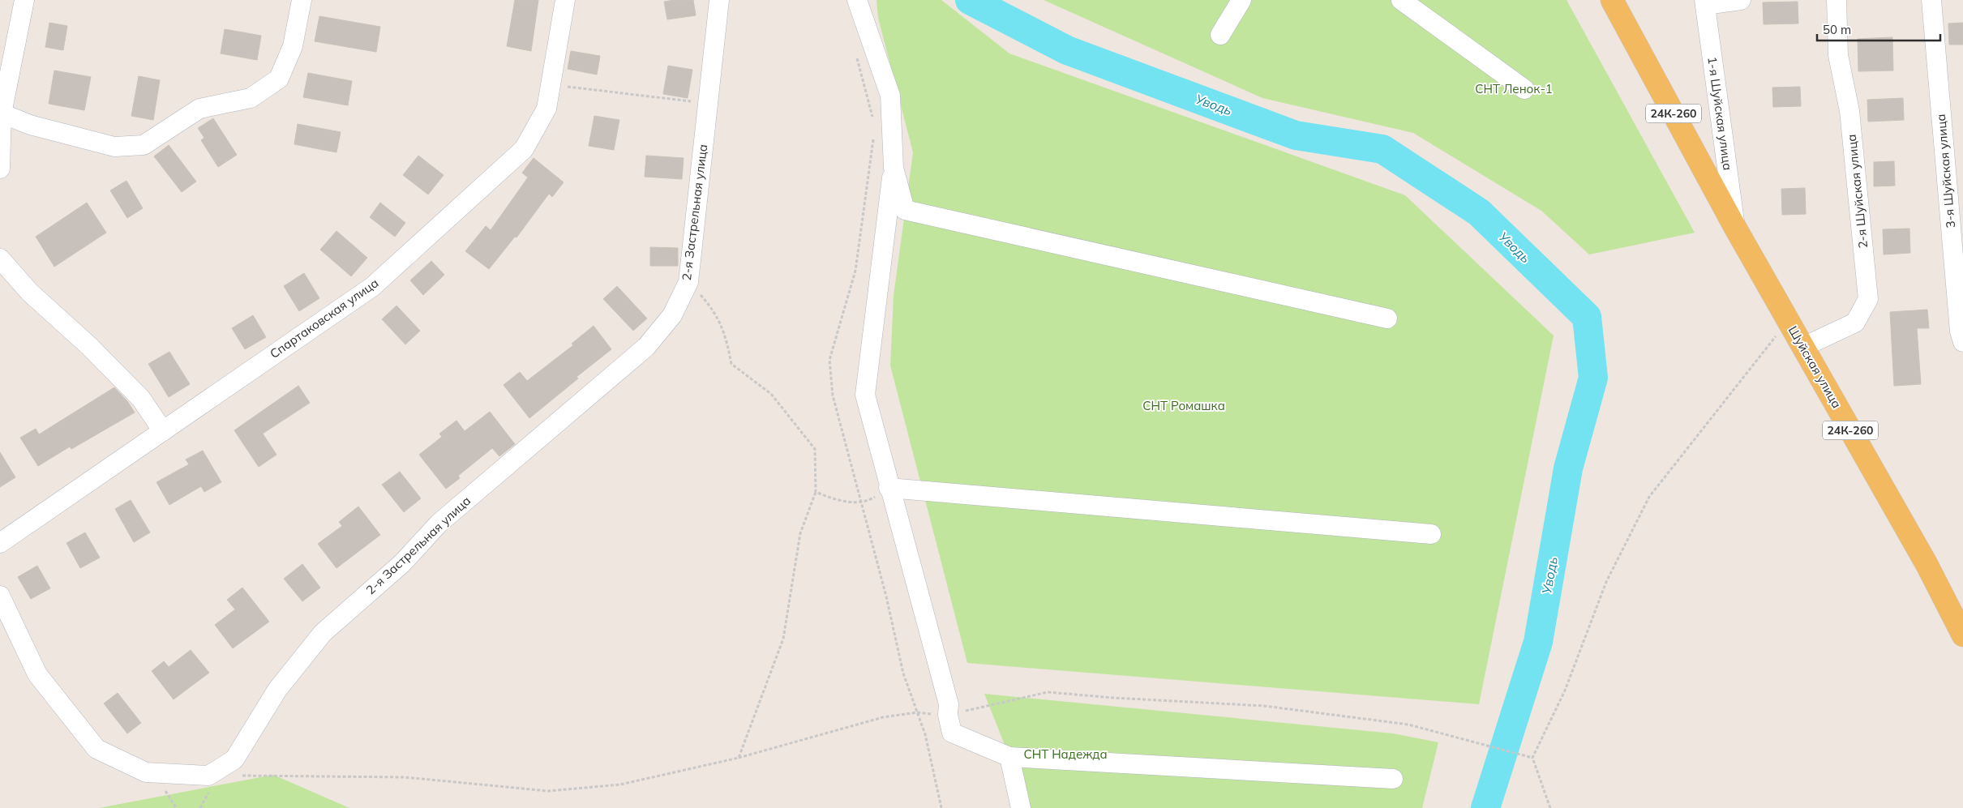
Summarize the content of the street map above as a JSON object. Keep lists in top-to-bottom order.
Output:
{
  "streets": {
    "main road": ["24К-260", "Шуйская улица"],
    "street": [
      "1-я Шуйская улица",
      "3-я Шуйская улица",
      "2-я Шуйская улица",
      "2-я Застрельная улица",
      "Спартаковская улица"
    ]
  },
  "crossings": [
    ["24К-260", "1-я Шуйская улица"],
    ["24К-260", "Шуйская улица"],
    ["1-я Шуйская улица", "Шуйская улица"],
    ["2-я Шуйская улица", "Шуйская улица"]
  ],
  "water": ["Уводь"],
  "parks": ["СНТ Ленок-1", "СНТ Ромашка", "СНТ Надежда"],
  "scale_bar": "50 m"
}
